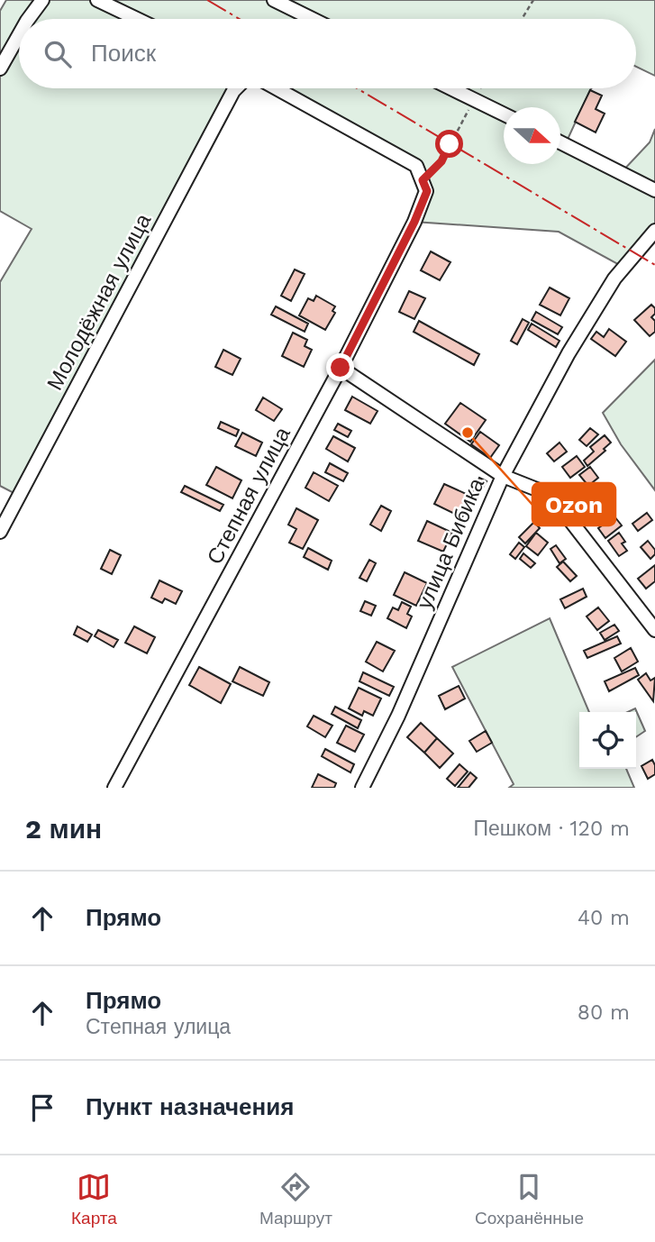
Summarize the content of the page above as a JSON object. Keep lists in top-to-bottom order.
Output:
{
  "streets": {
    "street": ["Молодёжная улица", "Степная улица", "улица Бибика"]
  },
  "places": ["Ozon"],
  "north": "right",
  "page": {
    "search": "Поиск",
    "heading": ["2 мин", "Пешком · 120 m"],
    "list": [
      ["Прямо", "40 m"],
      ["Прямо", "Степная улица", "80 m"],
      "Пункт назначения"
    ],
    "nav": ["Карта", "Маршрут", "Сохранённые"]
  }
}
